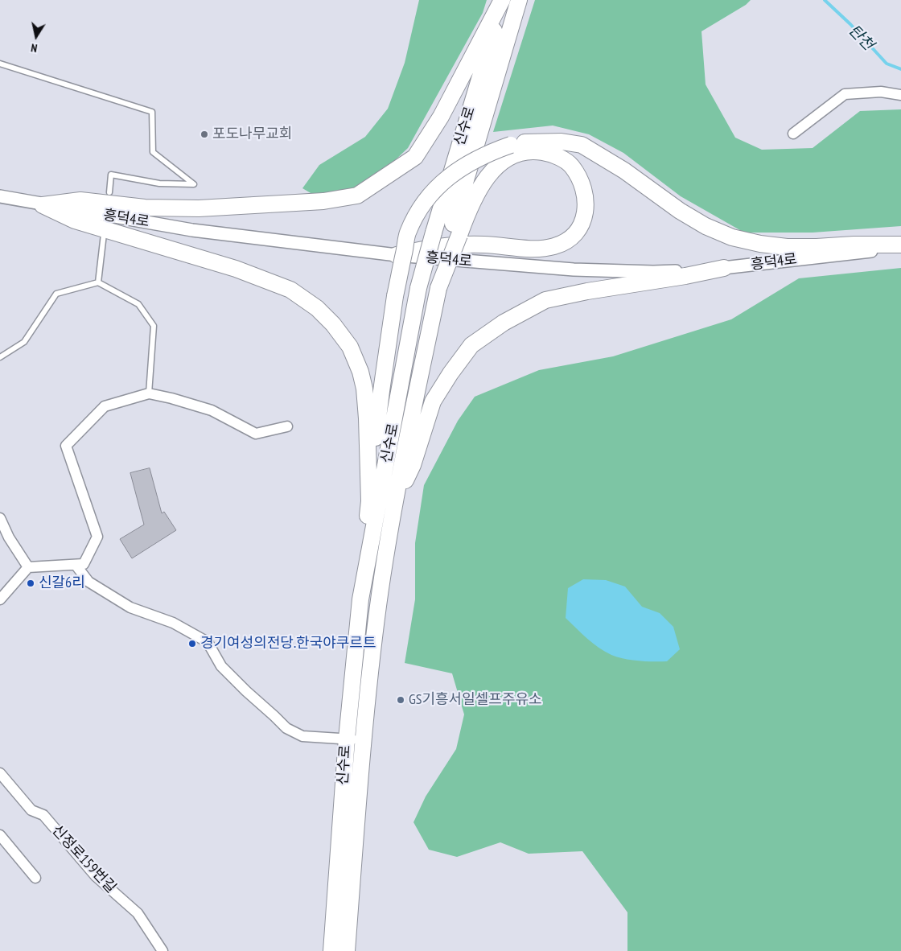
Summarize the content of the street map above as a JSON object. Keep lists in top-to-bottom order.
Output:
{
  "streets": {
    "main road": ["신수로"],
    "street": ["흥덕4로", "신정로159번길"]
  },
  "water": ["탄천"],
  "places": [
    "포도나무교회",
    "신갈6리",
    "경기여성의전당.한국야쿠르트",
    "GS기흥서일셀프주유소"
  ],
  "north": "bottom"
}
